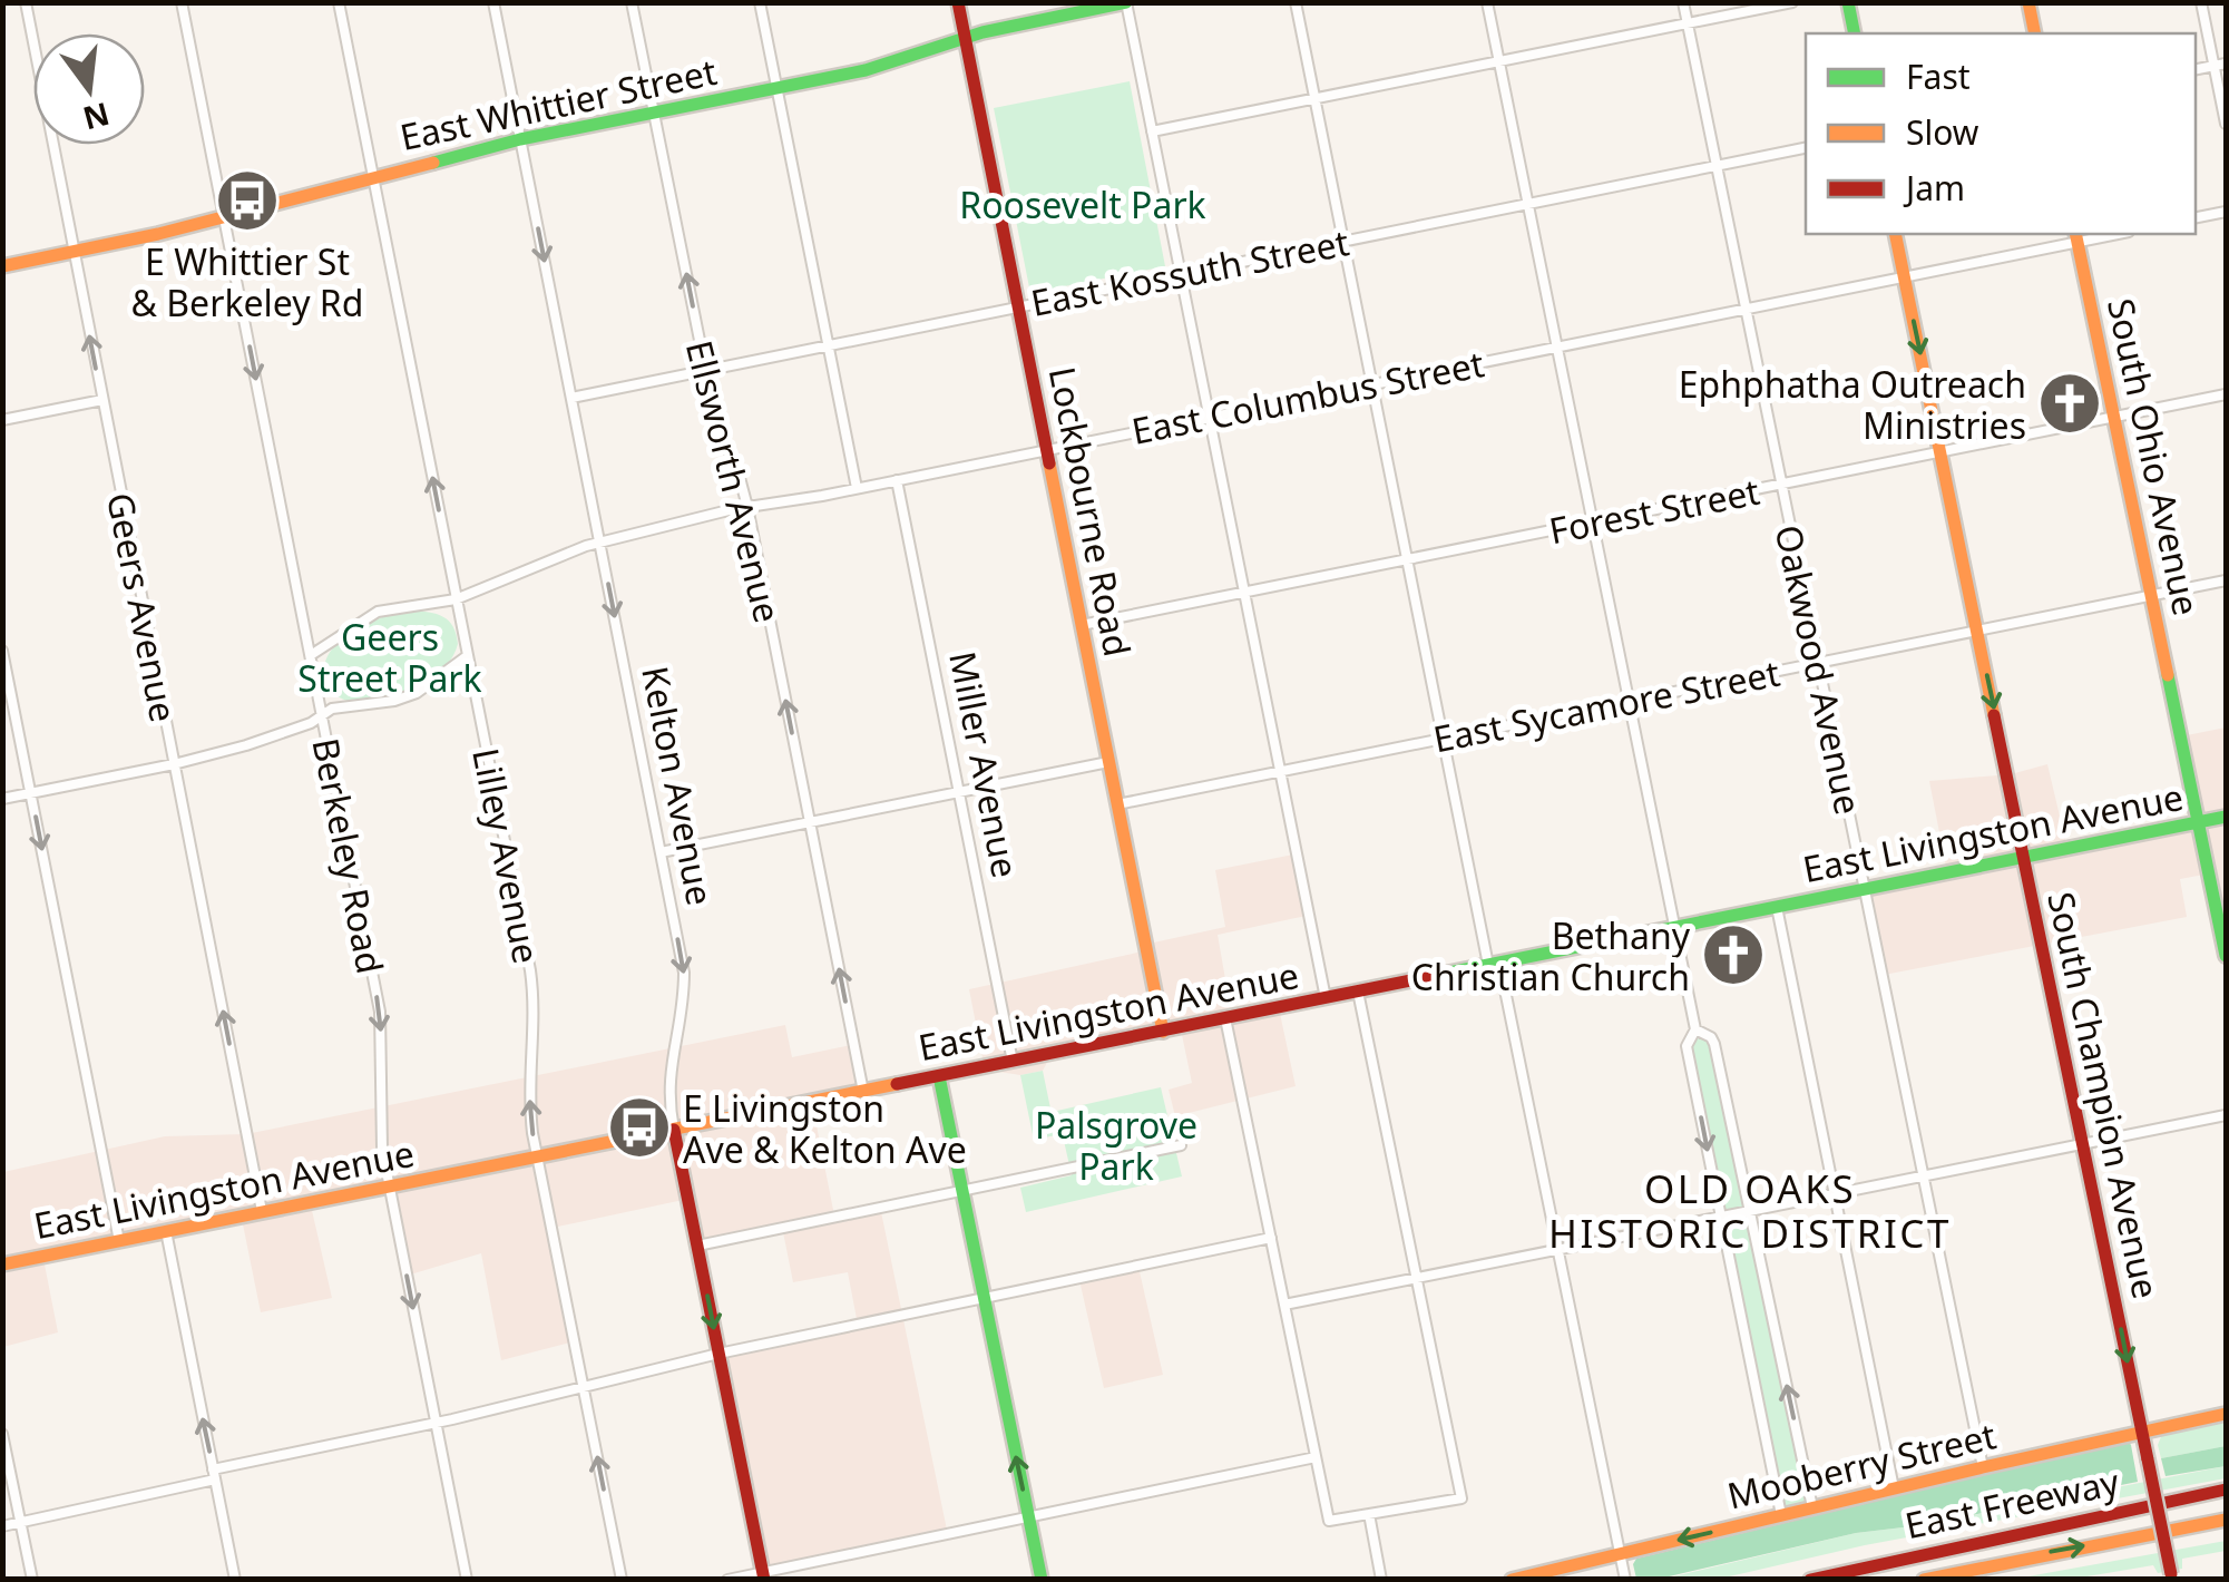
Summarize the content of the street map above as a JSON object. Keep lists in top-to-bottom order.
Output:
{
  "streets": {
    "main road": [
      "East Whittier Street",
      "South Ohio Avenue",
      "Lockbourne Road",
      "Kelton Avenue",
      "East Livingston Avenue",
      "South Champion Avenue",
      "Mooberry Street",
      "East Freeway"
    ],
    "street": [
      "East Kossuth Street",
      "East Columbus Street",
      "Ellsworth Avenue",
      "Forest Street",
      "Geers Avenue",
      "Oakwood Avenue",
      "East Sycamore Street",
      "Miller Avenue",
      "Berkeley Road",
      "Lilley Avenue"
    ]
  },
  "crossings": [
    ["East Whittier Street", "Ellsworth Avenue"],
    ["East Whittier Street", "Lockbourne Road"],
    ["East Whittier Street", "Geers Avenue"],
    ["East Whittier Street", "Kelton Avenue"],
    ["East Whittier Street", "Berkeley Road"],
    ["East Whittier Street", "Lilley Avenue"],
    ["East Kossuth Street", "Ellsworth Avenue"],
    ["East Kossuth Street", "Lockbourne Road"],
    ["East Kossuth Street", "Oakwood Avenue"],
    ["East Kossuth Street", "Kelton Avenue"],
    ["East Columbus Street", "South Ohio Avenue"],
    ["East Columbus Street", "Ellsworth Avenue"],
    ["East Columbus Street", "Lockbourne Road"],
    ["East Columbus Street", "Oakwood Avenue"],
    ["East Columbus Street", "Miller Avenue"],
    ["East Columbus Street", "Kelton Avenue"],
    ["East Columbus Street", "Berkeley Road"],
    ["East Columbus Street", "Lilley Avenue"],
    ["East Columbus Street", "South Champion Avenue"],
    ["South Ohio Avenue", "Forest Street"],
    ["South Ohio Avenue", "East Sycamore Street"],
    ["South Ohio Avenue", "East Livingston Avenue"],
    ["Ellsworth Avenue", "East Livingston Avenue"],
    ["Forest Street", "Lockbourne Road"],
    ["Forest Street", "Oakwood Avenue"],
    ["Forest Street", "South Champion Avenue"],
    ["Lockbourne Road", "East Sycamore Street"],
    ["Lockbourne Road", "East Livingston Avenue"],
    ["Geers Avenue", "East Livingston Avenue"],
    ["Oakwood Avenue", "East Sycamore Street"],
    ["Oakwood Avenue", "East Livingston Avenue"],
    ["Oakwood Avenue", "Mooberry Street"],
    ["East Sycamore Street", "South Champion Avenue"],
    ["Miller Avenue", "East Livingston Avenue"],
    ["Kelton Avenue", "East Livingston Avenue"],
    ["East Livingston Avenue", "Berkeley Road"],
    ["East Livingston Avenue", "Lilley Avenue"],
    ["East Livingston Avenue", "South Champion Avenue"],
    ["South Champion Avenue", "Mooberry Street"]
  ],
  "one_way": [
    "Ellsworth Avenue",
    "Geers Avenue",
    "Kelton Avenue",
    "Berkeley Road",
    "Lilley Avenue",
    "South Champion Avenue"
  ],
  "districts": ["OLD OAKS HISTORIC DISTRICT"],
  "parks": ["Roosevelt Park", "Geers Street Park", "Palsgrove Park"],
  "places": {
    "bus stop": ["E Whittier St & Berkeley Rd", "E Livingston Ave & Kelton Ave"],
    "church": ["Ephphatha Outreach Ministries", "Bethany Christian Church"]
  },
  "legend": ["Fast", "Slow", "Jam"],
  "north": "bottom"
}
